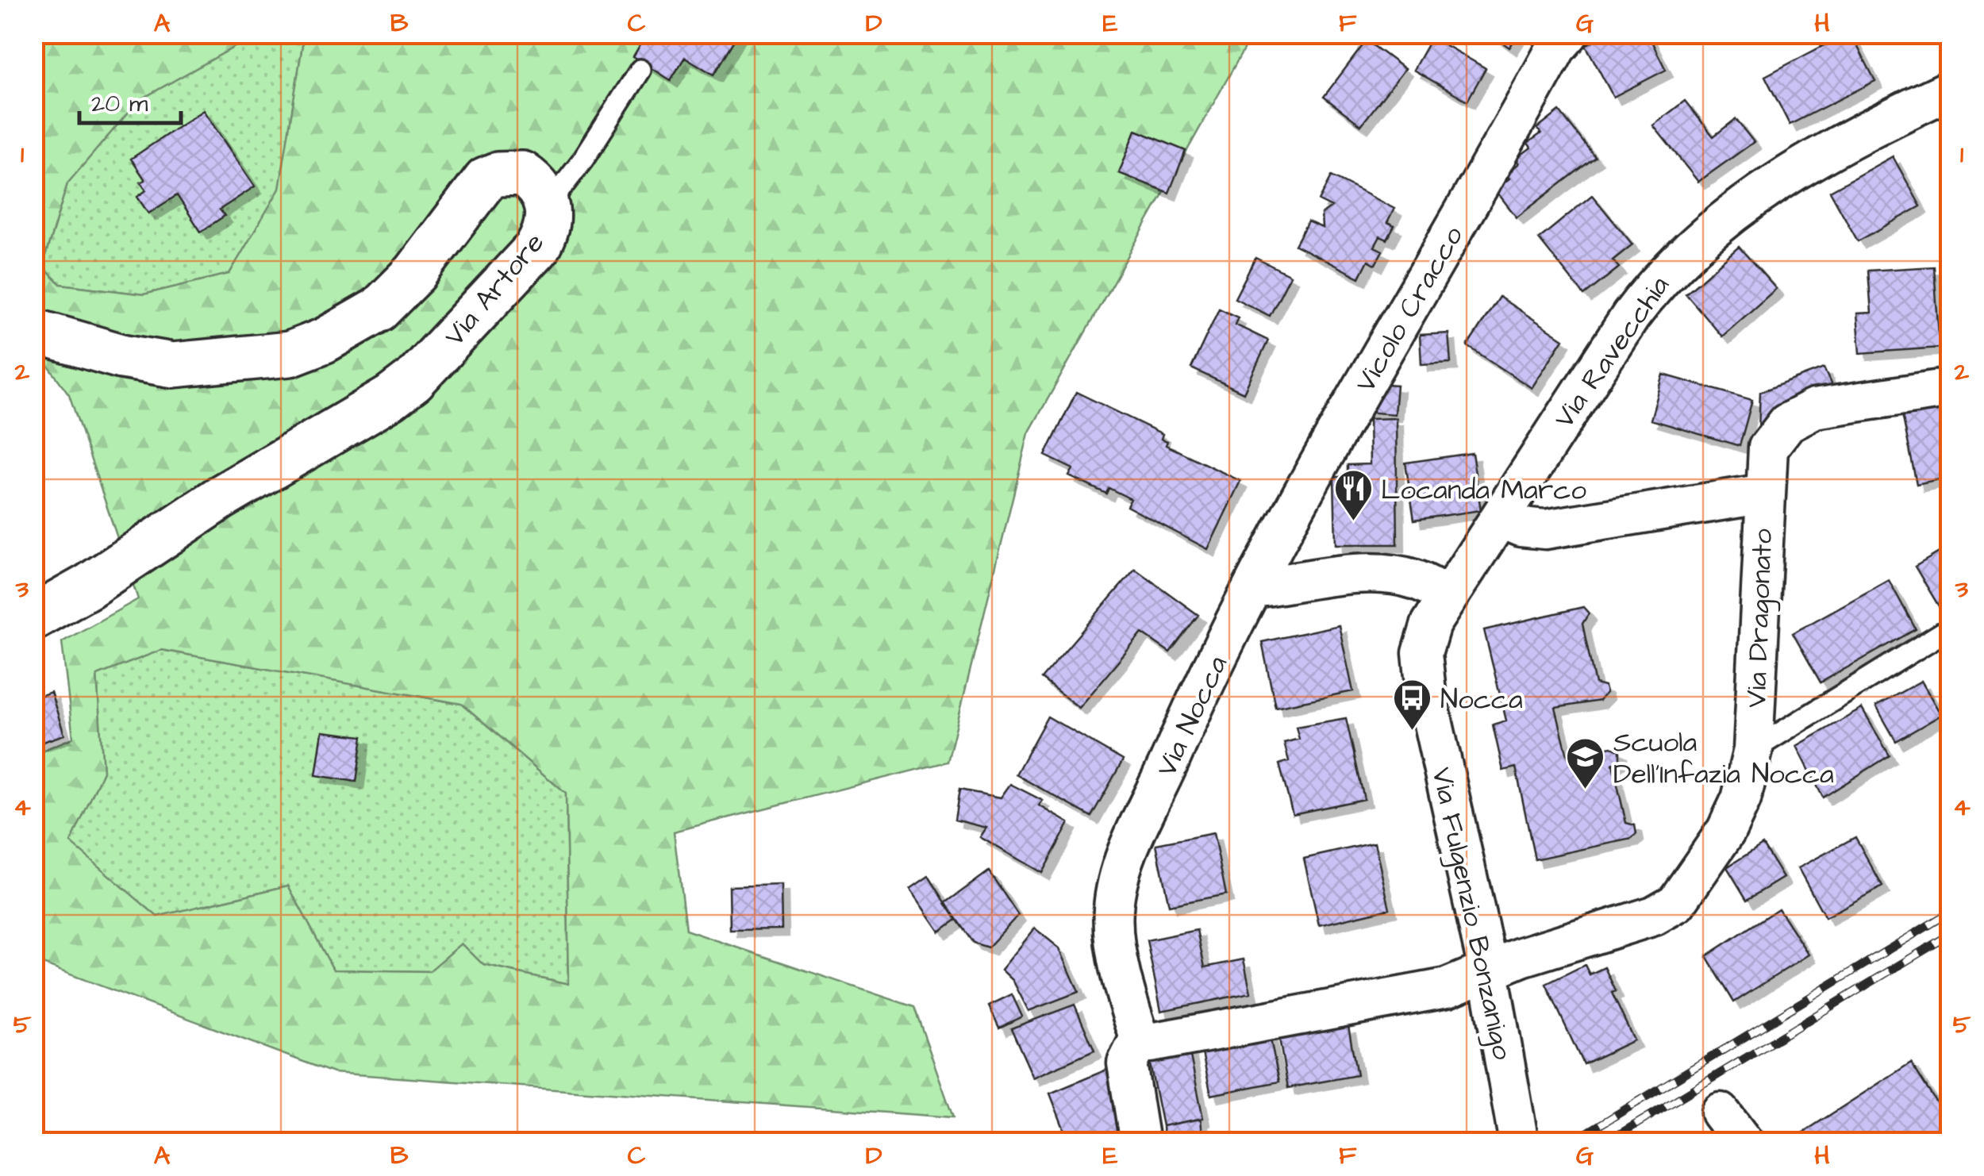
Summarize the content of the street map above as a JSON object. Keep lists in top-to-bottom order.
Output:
{
  "streets": {
    "street": [
      "Via Artore",
      "Vicolo Cracco",
      "Via Ravecchia",
      "Via Dragonato",
      "Via Nocca",
      "Via Fulgenzio Bonzanigo"
    ]
  },
  "crossings": [
    ["Vicolo Cracco", "Via Nocca"],
    ["Via Ravecchia", "Via Dragonato"],
    ["Via Ravecchia", "Via Fulgenzio Bonzanigo"],
    ["Via Dragonato", "Via Fulgenzio Bonzanigo"]
  ],
  "places": {
    "restaurant": ["Locanda Marco"],
    "bus stop": ["Nocca"],
    "school or university": ["Scuola Dell'Infazia Nocca"]
  },
  "scale_bar": "20 m",
  "grid": {
    "columns": [
      "A",
      "B",
      "C",
      "D",
      "E",
      "F",
      "G",
      "H"
    ],
    "rows": [
      "1",
      "2",
      "3",
      "4",
      "5"
    ]
  }
}
